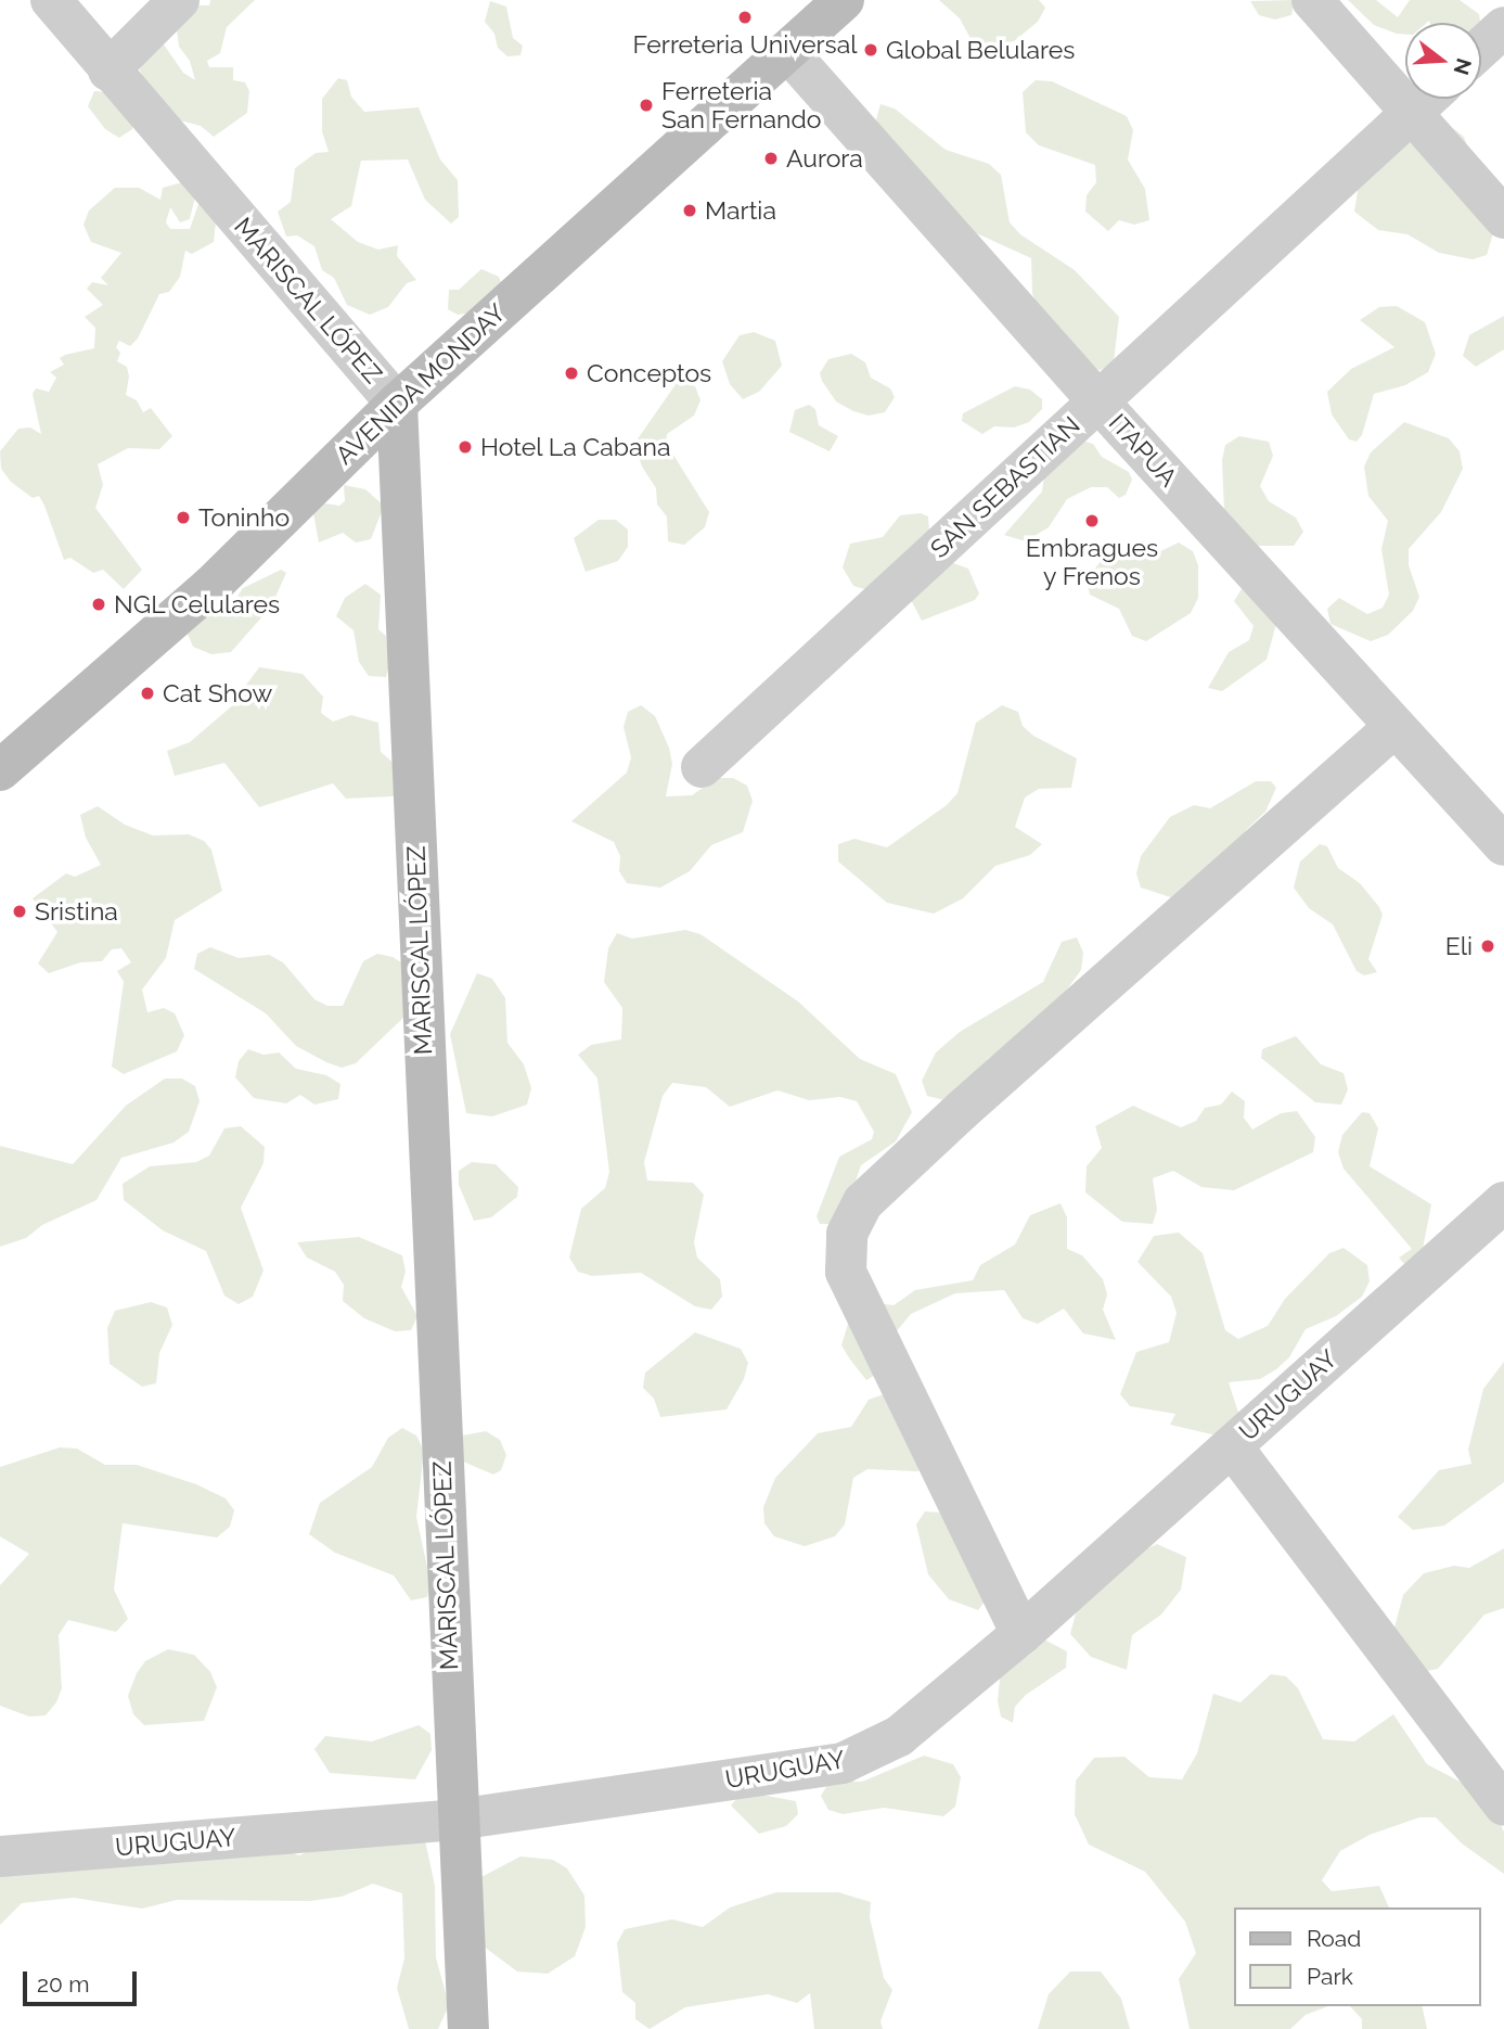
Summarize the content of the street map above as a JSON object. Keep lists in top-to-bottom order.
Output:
{
  "streets": {
    "street": [
      "MARISCAL LÓPEZ",
      "AVENIDA MONDAY",
      "ITAPUA",
      "SAN SEBASTIAN",
      "URUGUAY"
    ]
  },
  "crossings": [
    ["MARISCAL LÓPEZ", "AVENIDA MONDAY"],
    ["MARISCAL LÓPEZ", "URUGUAY"],
    ["AVENIDA MONDAY", "ITAPUA"],
    ["ITAPUA", "SAN SEBASTIAN"]
  ],
  "places": [
    "Ferreteria Universal",
    "Global Belulares",
    "Ferreteria San Fernando",
    "Aurora",
    "Martia",
    "Conceptos",
    "Hotel La Cabana",
    "Toninho",
    "Embragues y Frenos",
    "NGL Celulares",
    "Cat Show",
    "Sristina",
    "Eli"
  ],
  "legend": ["Road", "Park"],
  "scale_bar": "20 m",
  "north": "right"
}
